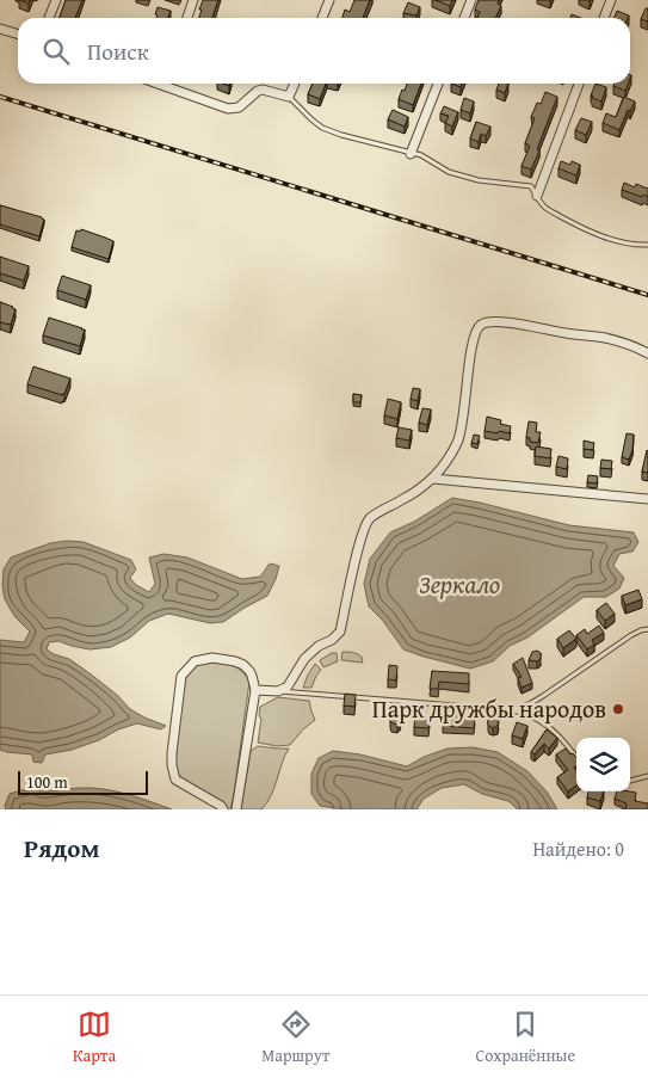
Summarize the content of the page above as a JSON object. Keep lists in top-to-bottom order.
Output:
{
  "water": ["Зеркало"],
  "places": ["Парк дружбы народов"],
  "scale_bar": "100 m",
  "page": {
    "search": "Поиск",
    "scale": "100 m",
    "heading": ["Рядом", "Найдено: 0"],
    "nav": ["Карта", "Маршрут", "Сохранённые"]
  }
}
